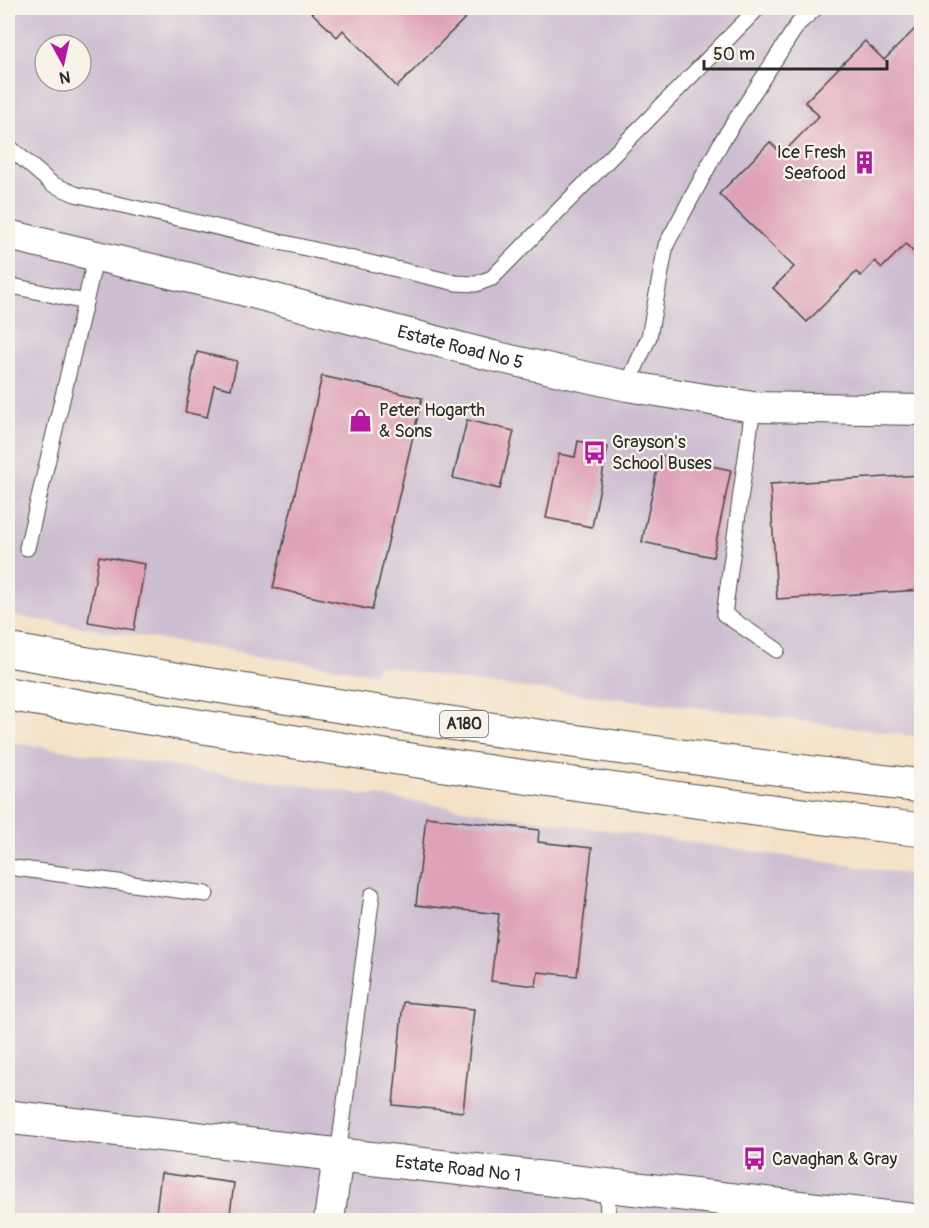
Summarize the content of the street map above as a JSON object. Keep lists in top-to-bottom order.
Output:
{
  "streets": {
    "main road": ["A180", "Estate Road No 1"],
    "street": ["Estate Road No 5"]
  },
  "places": {
    "building": ["Ice Fresh Seafood"],
    "shop": ["Peter Hogarth & Sons"],
    "bus stop": ["Grayson's School Buses", "Cavaghan & Gray"]
  },
  "scale_bar": "50 m",
  "north": "bottom"
}
